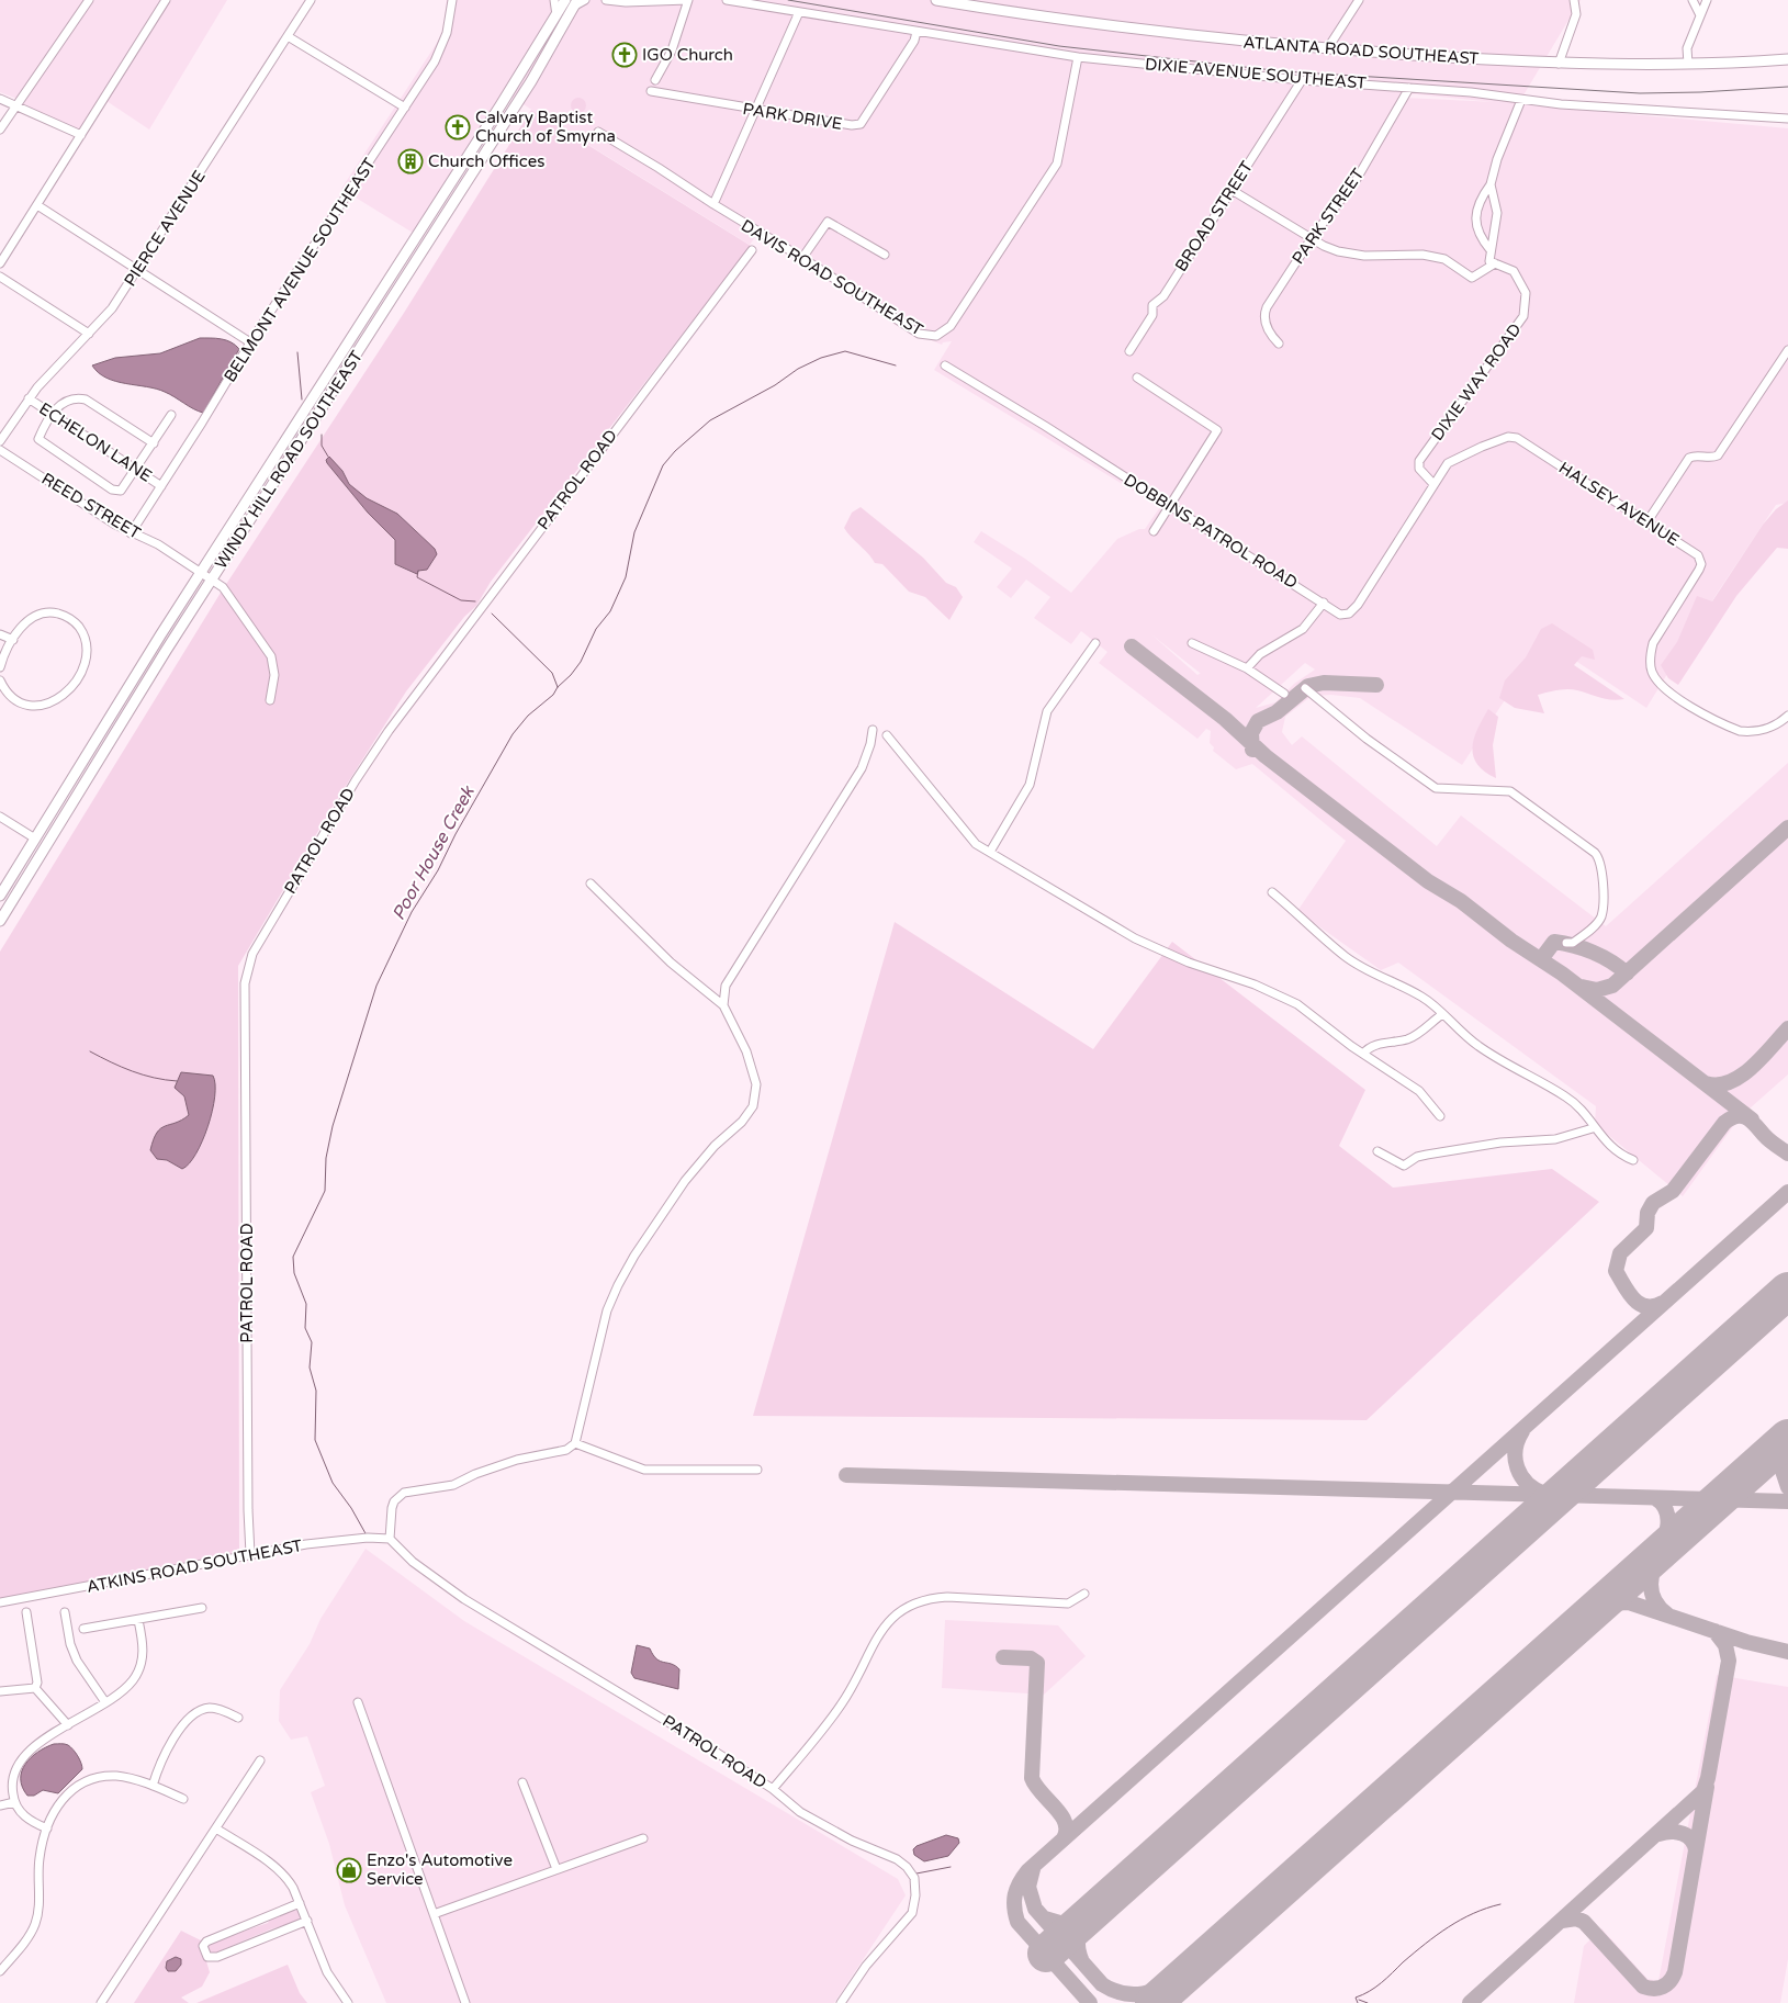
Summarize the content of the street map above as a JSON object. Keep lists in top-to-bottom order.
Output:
{
  "streets": {
    "main road": ["ATLANTA ROAD SOUTHEAST", "WINDY HILL ROAD SOUTHEAST"],
    "street": [
      "DIXIE AVENUE SOUTHEAST",
      "PARK DRIVE",
      "BROAD STREET",
      "PARK STREET",
      "PIERCE AVENUE",
      "BELMONT AVENUE SOUTHEAST",
      "DAVIS ROAD SOUTHEAST",
      "DIXIE WAY ROAD",
      "ECHELON LANE",
      "PATROL ROAD",
      "HALSEY AVENUE",
      "REED STREET",
      "DOBBINS PATROL ROAD",
      "ATKINS ROAD SOUTHEAST"
    ]
  },
  "crossings": [
    ["DIXIE AVENUE SOUTHEAST", "PARK DRIVE"],
    ["DIXIE AVENUE SOUTHEAST", "BROAD STREET"],
    ["DIXIE AVENUE SOUTHEAST", "PARK STREET"],
    ["DIXIE AVENUE SOUTHEAST", "DAVIS ROAD SOUTHEAST"],
    ["PIERCE AVENUE", "ECHELON LANE"],
    ["BELMONT AVENUE SOUTHEAST", "ECHELON LANE"],
    ["BELMONT AVENUE SOUTHEAST", "REED STREET"],
    ["DIXIE WAY ROAD", "HALSEY AVENUE"],
    ["WINDY HILL ROAD SOUTHEAST", "REED STREET"],
    ["PATROL ROAD", "ATKINS ROAD SOUTHEAST"],
    ["HALSEY AVENUE", "DOBBINS PATROL ROAD"]
  ],
  "water": ["Poor House Creek"],
  "places": {
    "church": ["IGO Church", "Calvary Baptist Church of Smyrna"],
    "building": ["Church Offices"],
    "shop": ["Enzo's Automotive Service"]
  }
}
